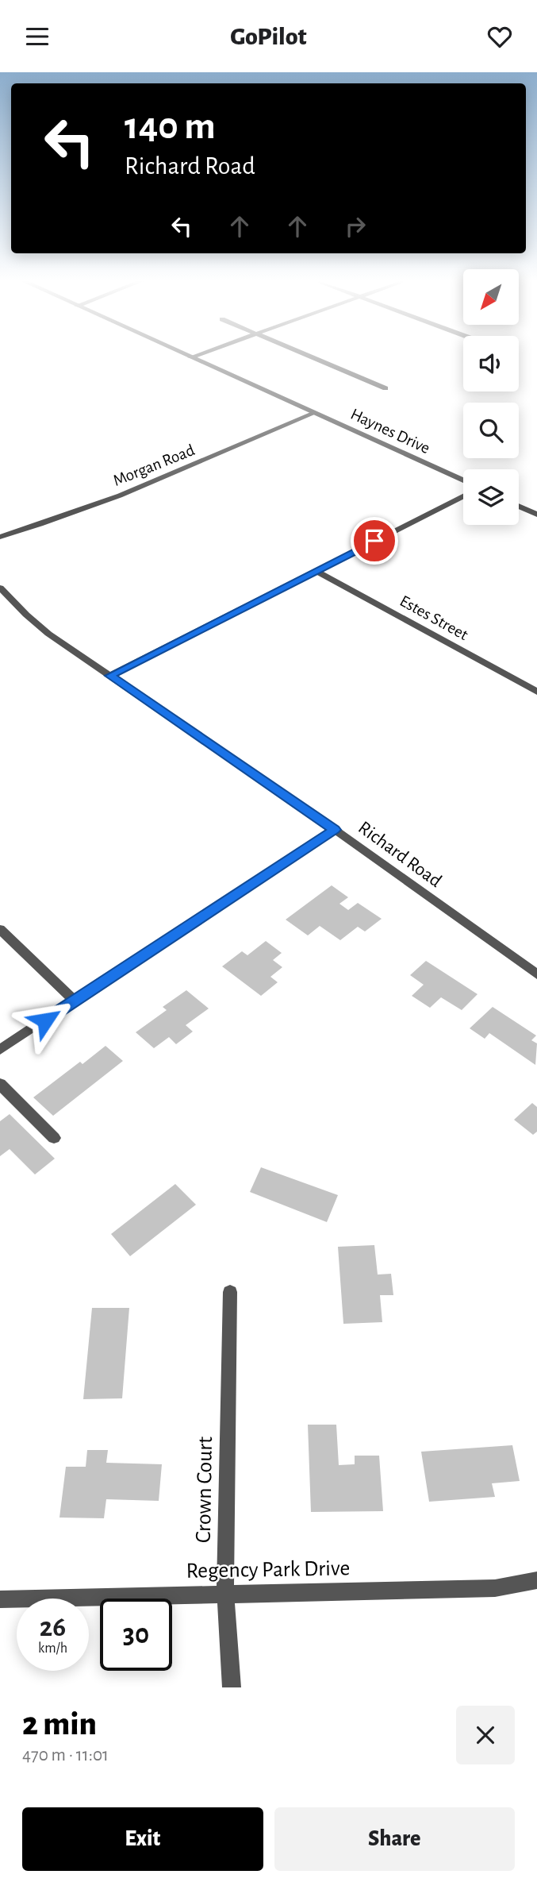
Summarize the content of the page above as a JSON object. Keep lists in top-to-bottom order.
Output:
{
  "streets": {
    "street": [
      "Haynes Drive",
      "Morgan Road",
      "Estes Street",
      "Richard Road",
      "Crown Court",
      "Regency Park Drive"
    ]
  },
  "crossings": [
    ["Haynes Drive", "Morgan Road"],
    ["Crown Court", "Regency Park Drive"]
  ],
  "north": "bottom left",
  "page": {
    "header": "GoPilot",
    "turn": ["140 m", "Richard Road"],
    "speed": "26 km/h",
    "limit": "30",
    "heading": ["2 min", "470 m · 11:01"],
    "buttons": ["Exit", "Share"]
  }
}
